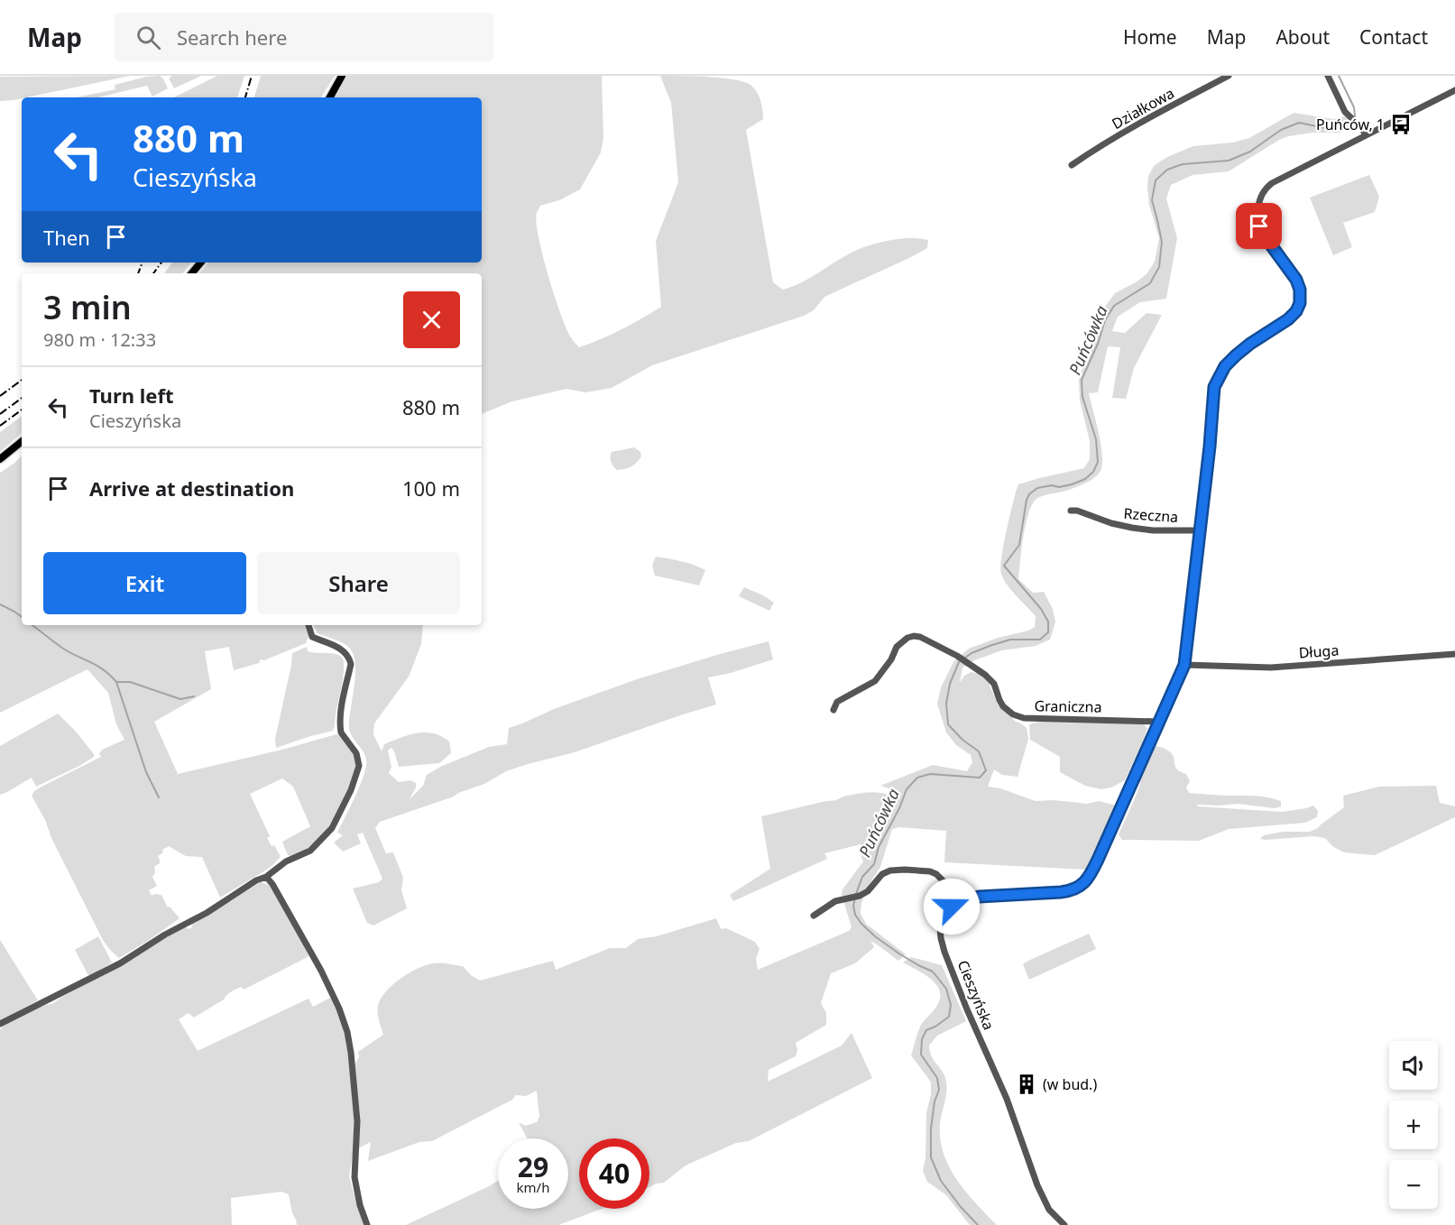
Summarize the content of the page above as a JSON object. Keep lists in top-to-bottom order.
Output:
{
  "streets": {
    "street": [
      "Działkowa",
      "Rzeczna",
      "Długa",
      "Graniczna",
      "Cieszyńska"
    ]
  },
  "water": ["Puńcówka"],
  "places": {
    "bus stop": ["Puńców, 1"],
    "building": ["(w bud.)"]
  },
  "page": {
    "header": "Map",
    "search": "Search here",
    "nav": [
      "Home",
      "Map",
      "About",
      "Contact"
    ],
    "turn": ["880 m", "Cieszyńska"],
    "then": "Then",
    "heading": ["3 min", "980 m · 12:33"],
    "list": [
      {
        "name": "Turn left",
        "note": "Cieszyńska",
        "value": "880 m"
      },
      {
        "name": "Arrive at destination",
        "value": "100 m"
      }
    ],
    "buttons": ["Exit", "Share"],
    "map_buttons": ["+", "−"],
    "speed": "29 km/h",
    "limit": "40"
  }
}
